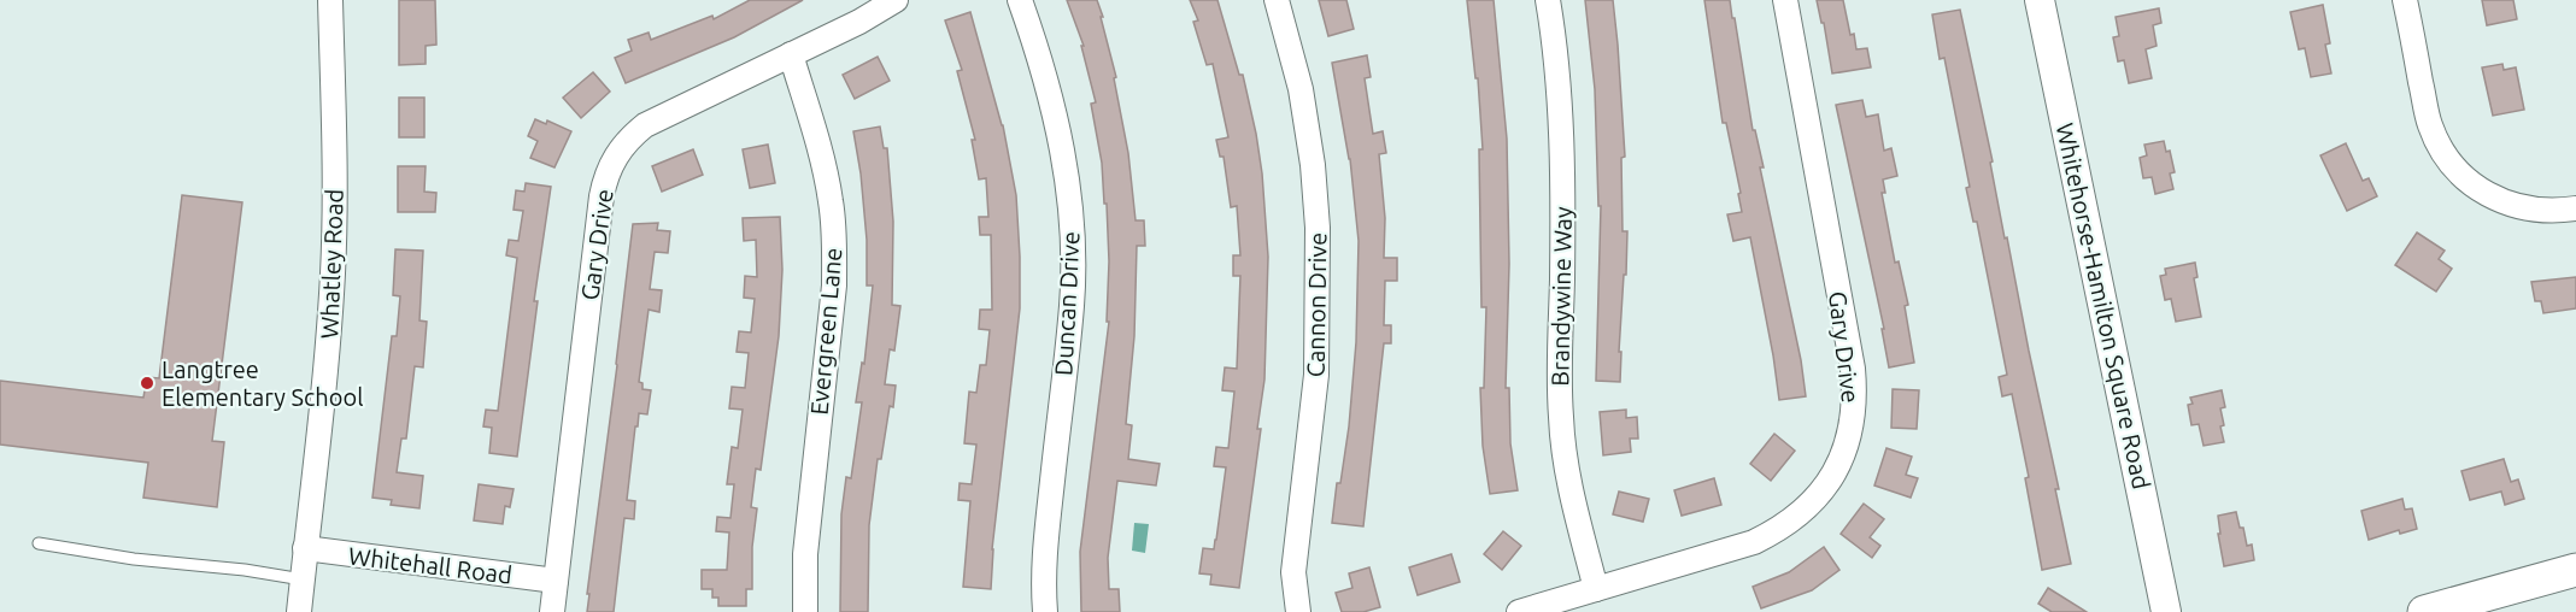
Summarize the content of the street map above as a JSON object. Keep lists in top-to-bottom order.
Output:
{
  "streets": {
    "street": [
      "Gary Drive",
      "Whatley Road",
      "Brandywine Way",
      "Duncan Drive",
      "Cannon Drive",
      "Whitehorse-Hamilton Square Road",
      "Evergreen Lane",
      "Whitehall Road"
    ]
  },
  "crossings": [
    ["Gary Drive", "Brandywine Way"],
    ["Gary Drive", "Evergreen Lane"],
    ["Gary Drive", "Whitehall Road"],
    ["Whatley Road", "Whitehall Road"]
  ],
  "places": ["Langtree Elementary School"]
}
